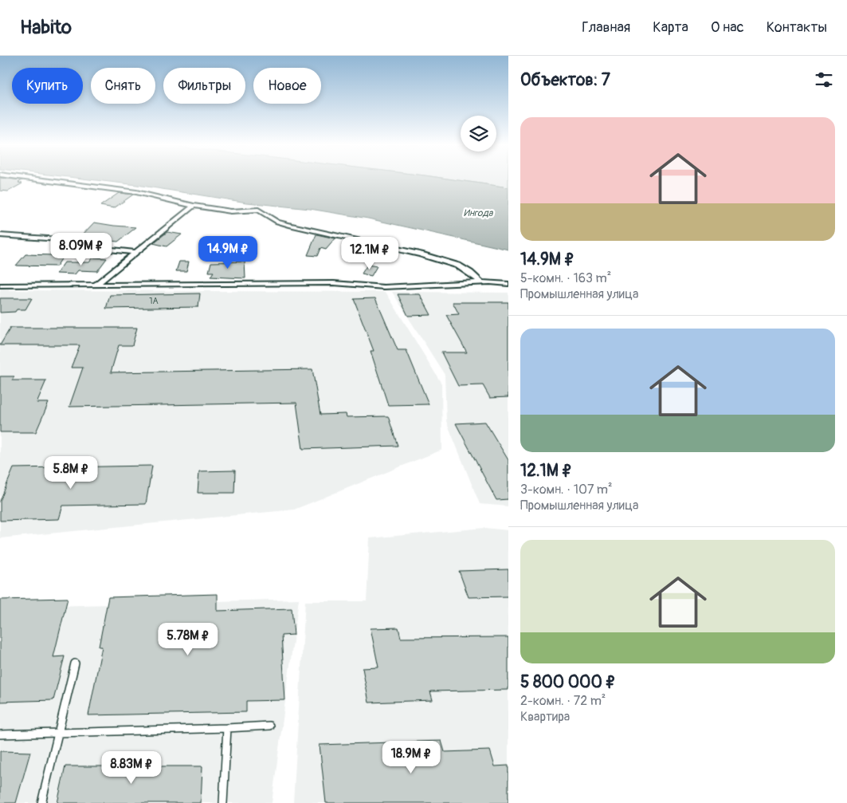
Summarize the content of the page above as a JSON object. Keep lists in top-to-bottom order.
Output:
{
  "water": ["Ингода"],
  "house_numbers": ["1А"],
  "page": {
    "header": "Habito",
    "nav": [
      "Главная",
      "Карта",
      "О нас",
      "Контакты"
    ],
    "heading": "Объектов: 7",
    "chip": [
      "Купить",
      "Снять",
      "Фильтры",
      "Новое"
    ],
    "list": [
      {
        "name": "14.9M ₽",
        "note": "5-комн. · 163 m² · Промышленная улица"
      },
      {
        "name": "12.1M ₽",
        "note": "3-комн. · 107 m² · Промышленная улица"
      },
      {
        "name": "5 800 000 ₽",
        "note": "2-комн. · 72 m² · Квартира"
      }
    ],
    "price": [
      "8.09M ₽",
      "14.9M ₽",
      "12.1M ₽",
      "5.8M ₽",
      "5.78M ₽",
      "18.9M ₽",
      "8.83M ₽"
    ]
  }
}
